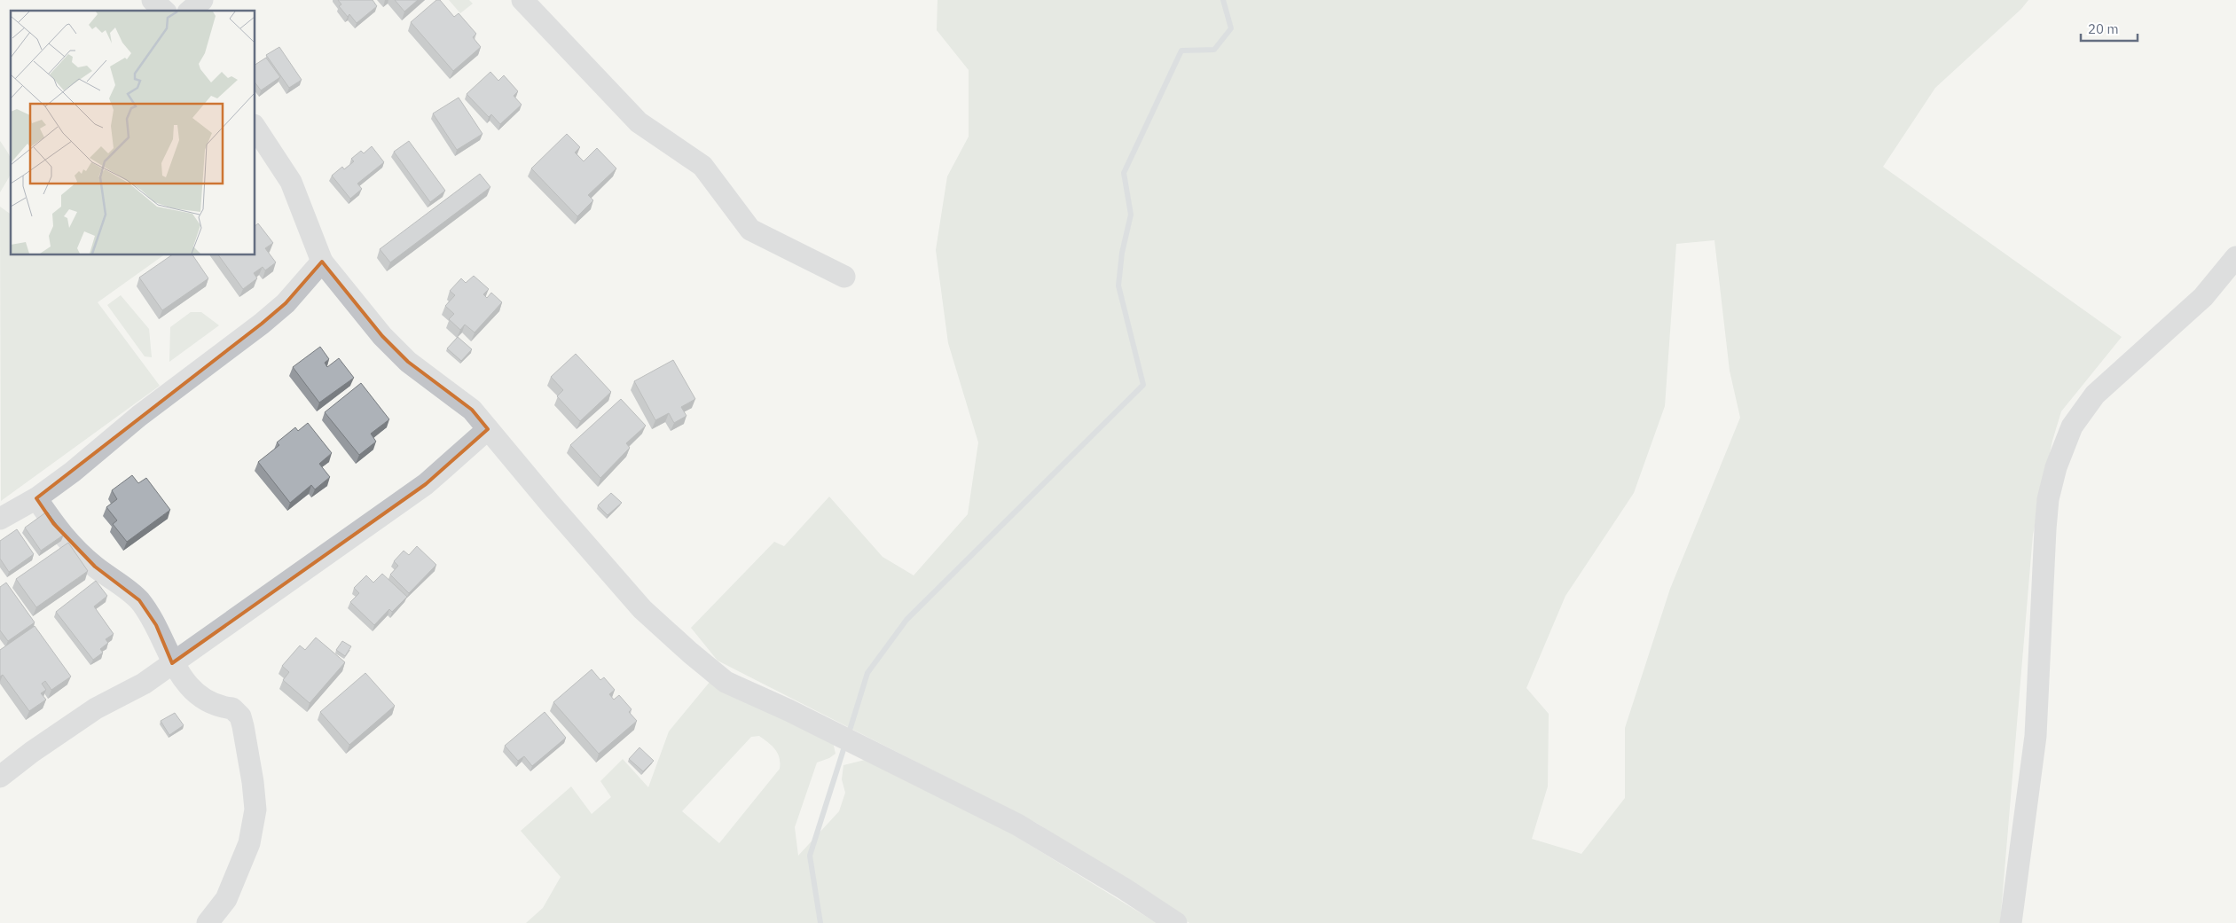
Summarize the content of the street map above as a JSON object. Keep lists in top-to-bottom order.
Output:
{
  "scale_bar": "20 m"
}
